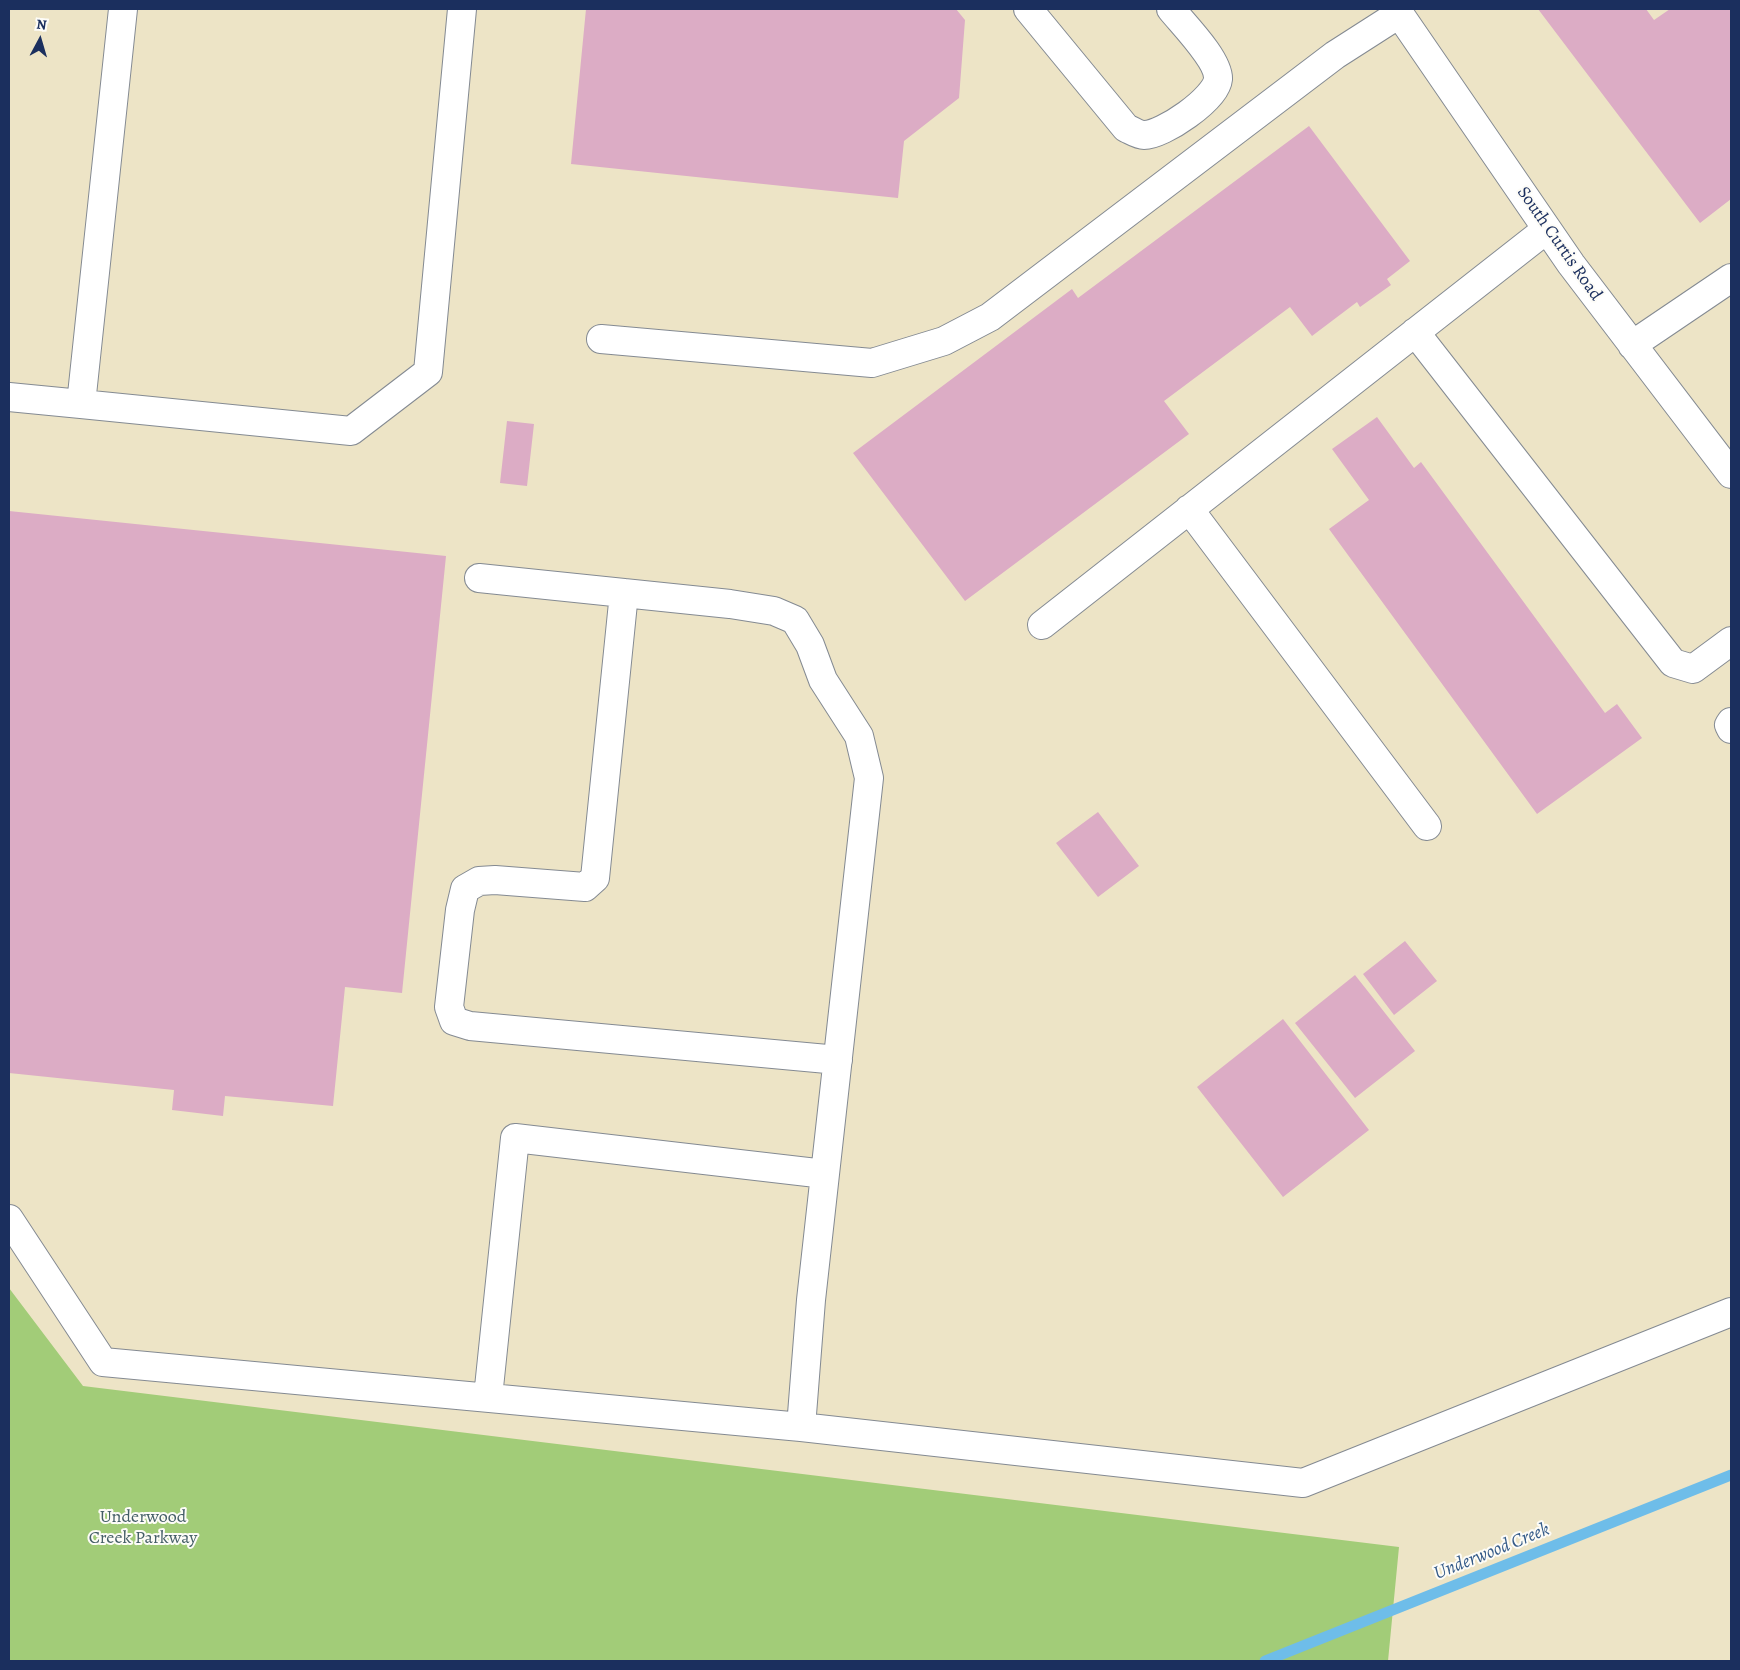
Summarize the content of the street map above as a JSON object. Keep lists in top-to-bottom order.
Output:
{
  "streets": {
    "street": ["South Curtis Road"]
  },
  "water": ["Underwood Creek"],
  "parks": ["Underwood Creek Parkway"],
  "north": "top"
}
